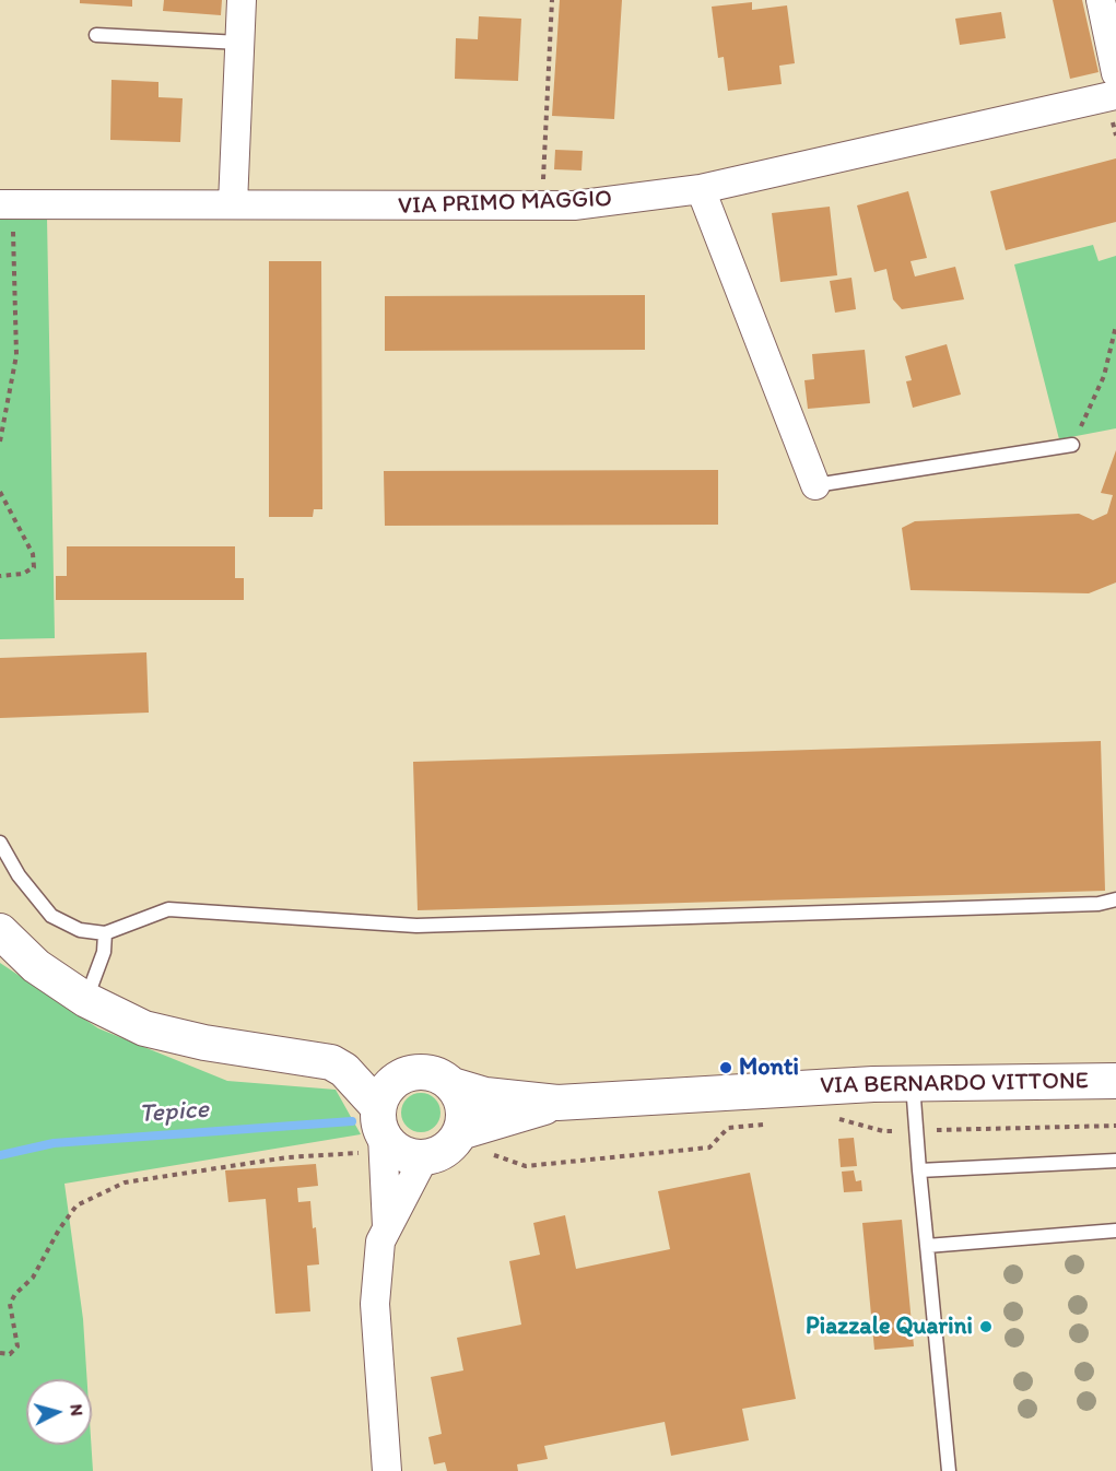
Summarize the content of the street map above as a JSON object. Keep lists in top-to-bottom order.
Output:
{
  "streets": {
    "street": ["VIA PRIMO MAGGIO", "VIA BERNARDO VITTONE"]
  },
  "water": ["Tepice"],
  "places": ["Monti", "Piazzale Quarini"],
  "north": "right"
}
